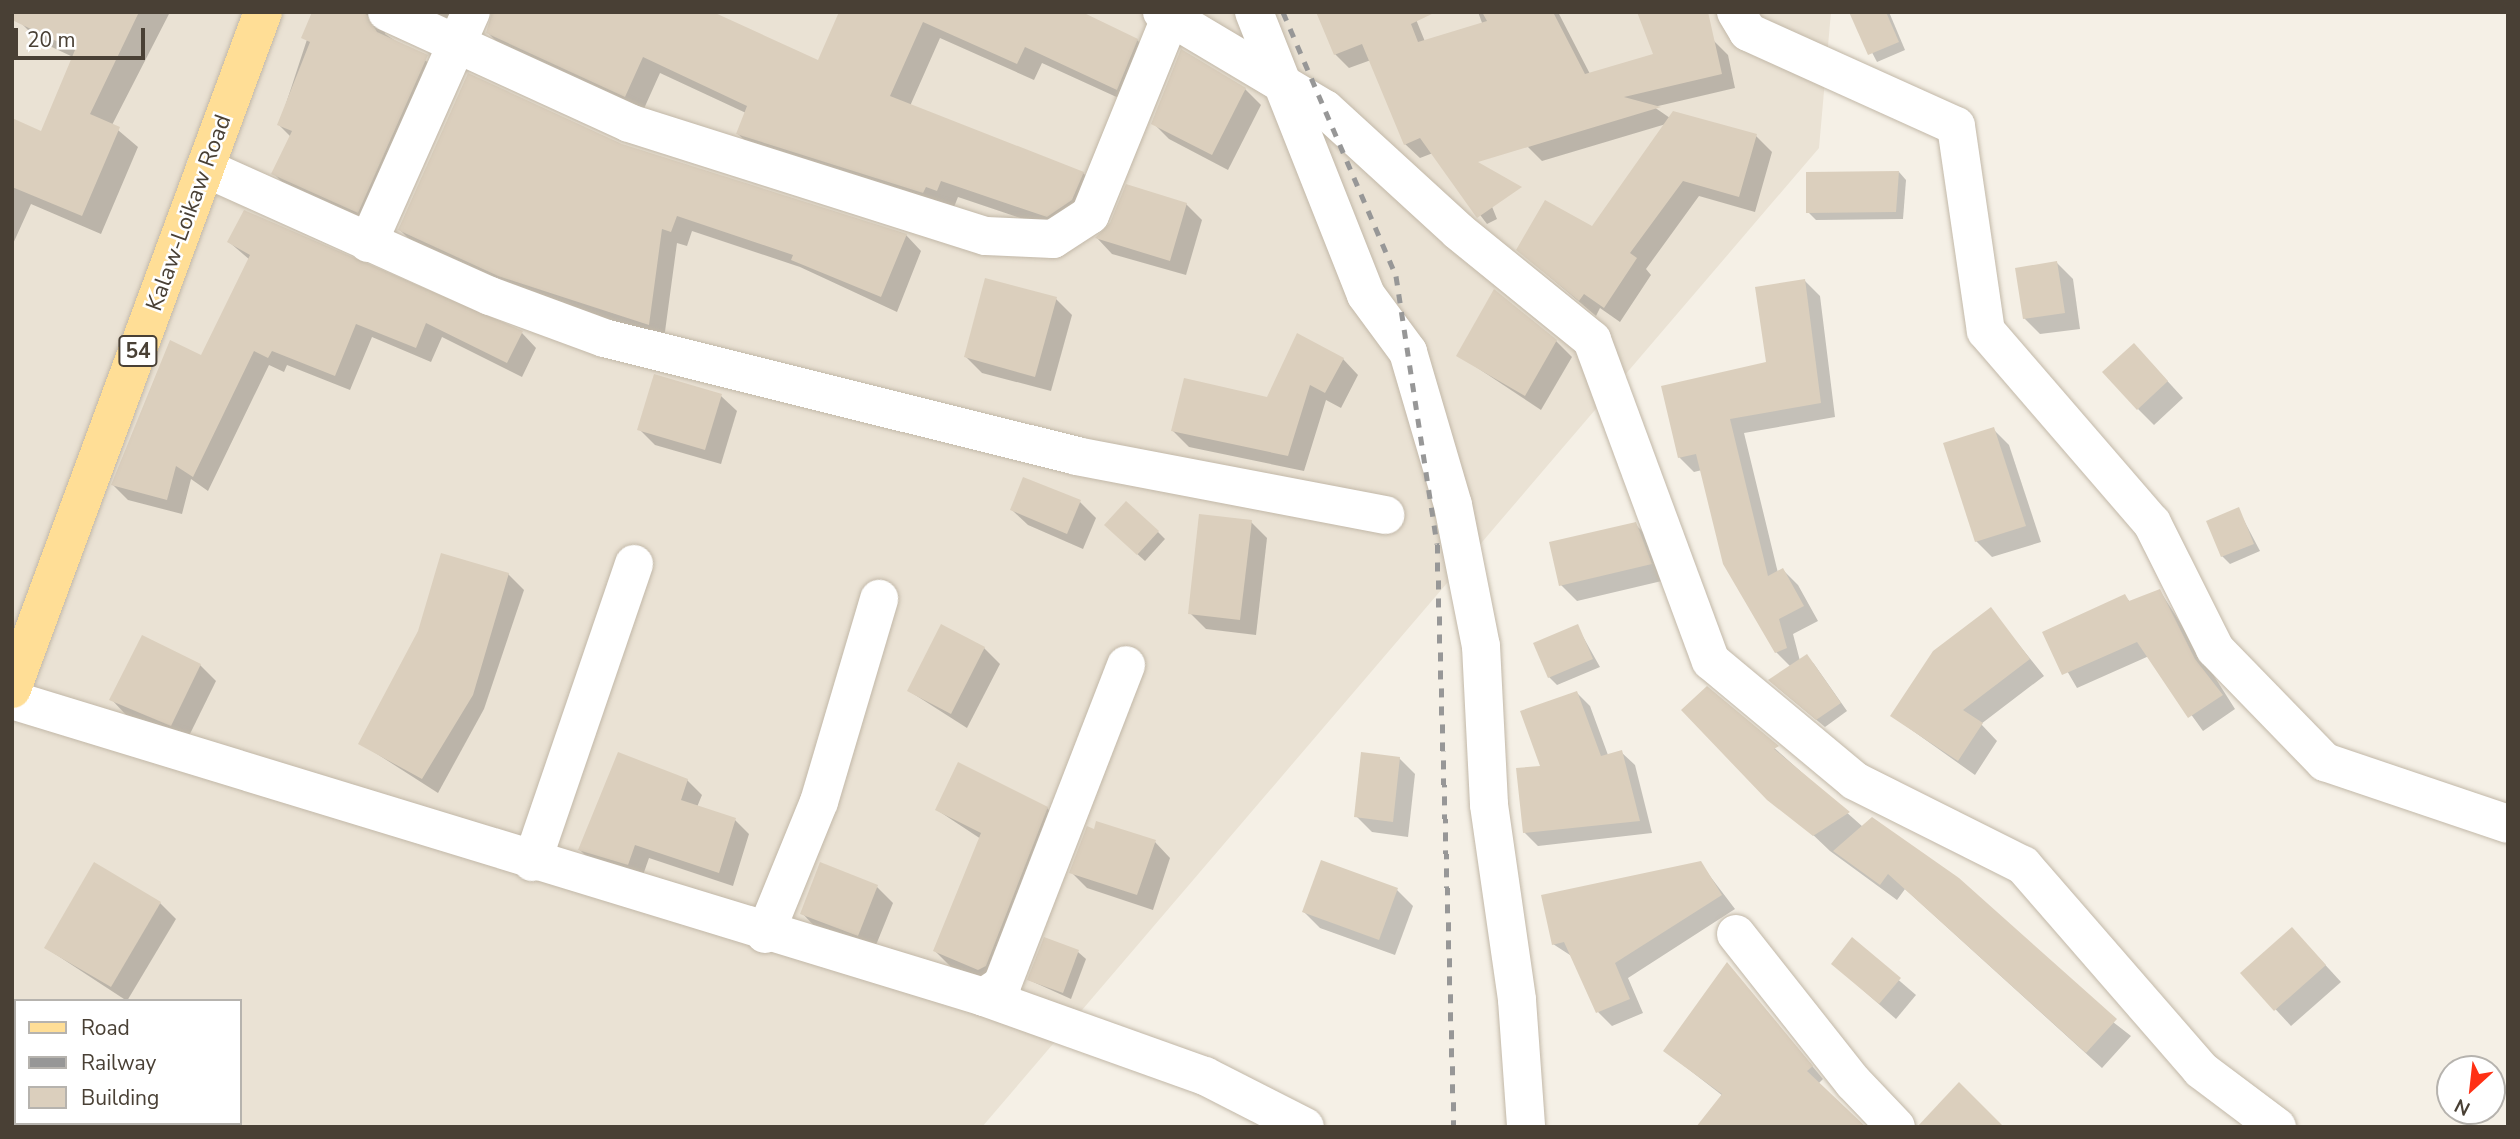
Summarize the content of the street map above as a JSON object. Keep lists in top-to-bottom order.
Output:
{
  "streets": {
    "main road": ["Kalaw-Loikaw Road", "54"]
  },
  "legend": ["Road", "Railway", "Building"],
  "scale_bar": "20 m",
  "north": "bottom left"
}
